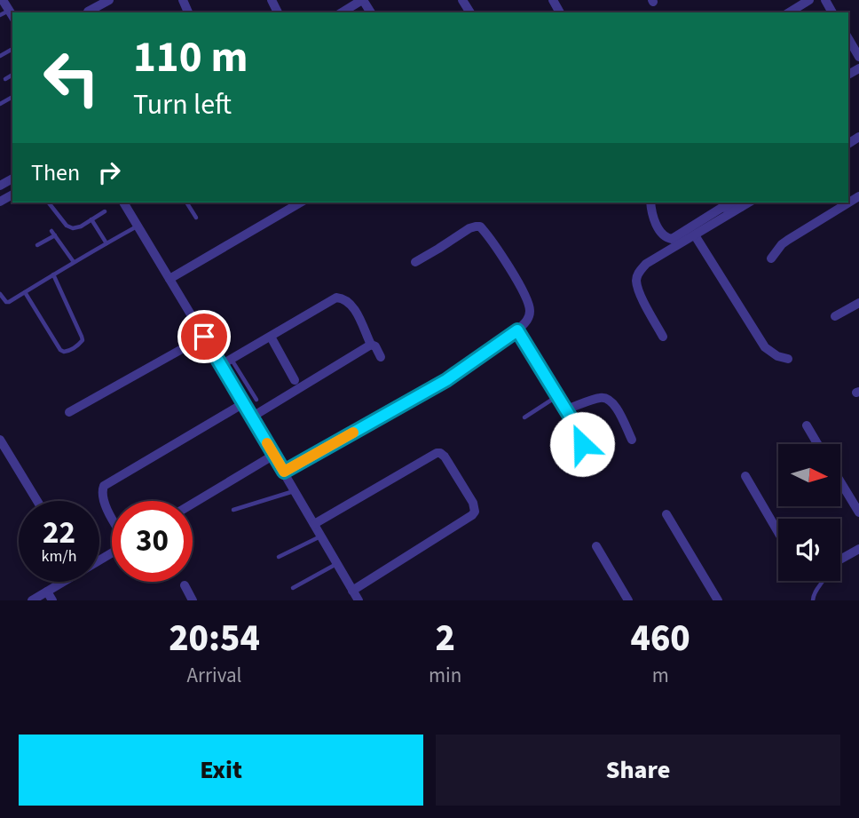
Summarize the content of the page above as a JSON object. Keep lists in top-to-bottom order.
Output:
{
  "north": "right",
  "page": {
    "turn": ["110 m", "Turn left"],
    "then": "Then",
    "speed": "22 km/h",
    "limit": "30",
    "eta": [
      "20:54",
      "Arrival",
      "2",
      "min",
      "460",
      "m"
    ],
    "buttons": ["Exit", "Share"]
  }
}
